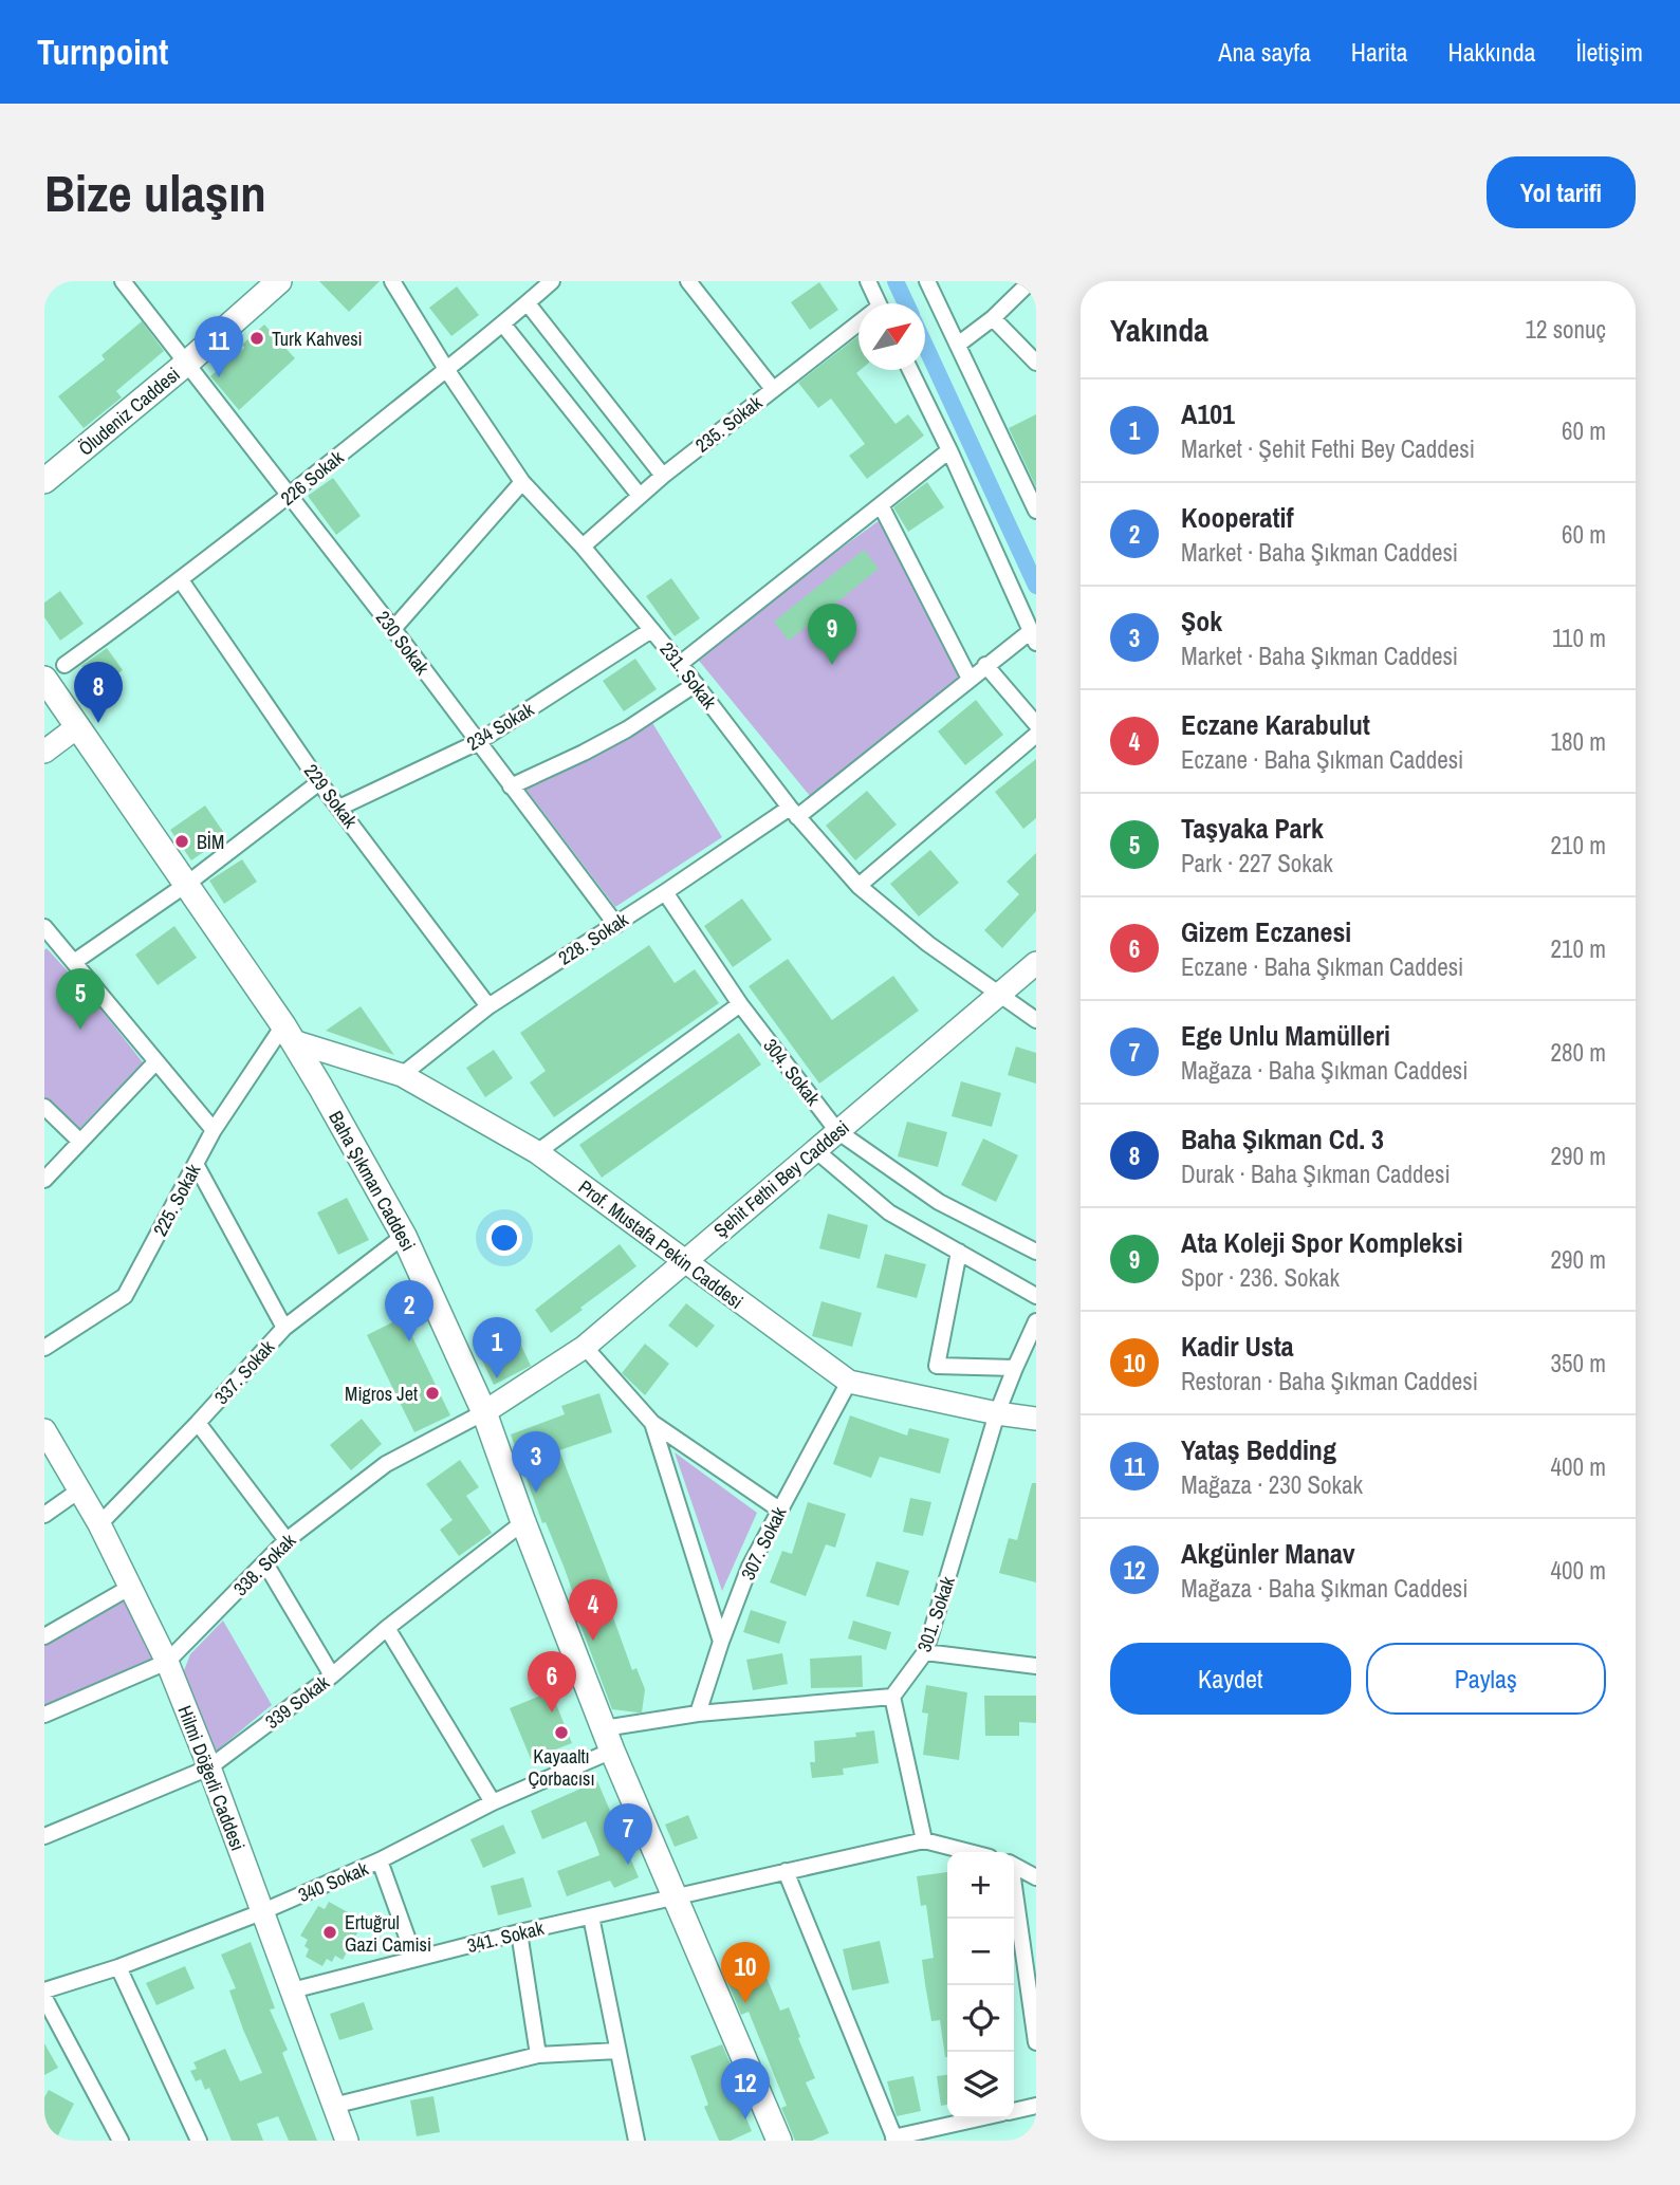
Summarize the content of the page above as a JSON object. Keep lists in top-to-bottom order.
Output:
{
  "streets": {
    "main road": ["Öludeniz Caddesi", "Baha Şıkman Caddesi"],
    "street": [
      "235. Sokak",
      "226 Sokak",
      "230 Sokak",
      "231. Sokak",
      "234 Sokak",
      "229 Sokak",
      "228. Sokak",
      "304. Sokak",
      "Şehit Fethi Bey Caddesi",
      "225. Sokak",
      "Prof. Mustafa Pekin Caddesi",
      "337. Sokak",
      "307. Sokak",
      "338. Sokak",
      "301. Sokak",
      "339 Sokak",
      "Hilmi Döğerli Caddesi",
      "340 Sokak",
      "341. Sokak"
    ]
  },
  "crossings": [
    ["Öludeniz Caddesi", "230 Sokak"],
    ["235. Sokak", "231. Sokak"],
    ["226 Sokak", "230 Sokak"],
    ["226 Sokak", "231. Sokak"],
    ["226 Sokak", "229 Sokak"],
    ["226 Sokak", "Baha Şıkman Caddesi"],
    ["230 Sokak", "234 Sokak"],
    ["230 Sokak", "228. Sokak"],
    ["231. Sokak", "234 Sokak"],
    ["231. Sokak", "228. Sokak"],
    ["231. Sokak", "Şehit Fethi Bey Caddesi"],
    ["234 Sokak", "229 Sokak"],
    ["229 Sokak", "228. Sokak"],
    ["228. Sokak", "304. Sokak"],
    ["228. Sokak", "Prof. Mustafa Pekin Caddesi"],
    ["304. Sokak", "Şehit Fethi Bey Caddesi"],
    ["Şehit Fethi Bey Caddesi", "Baha Şıkman Caddesi"],
    ["Şehit Fethi Bey Caddesi", "Prof. Mustafa Pekin Caddesi"],
    ["Şehit Fethi Bey Caddesi", "338. Sokak"],
    ["Baha Şıkman Caddesi", "225. Sokak"],
    ["Baha Şıkman Caddesi", "Prof. Mustafa Pekin Caddesi"],
    ["Baha Şıkman Caddesi", "337. Sokak"],
    ["Baha Şıkman Caddesi", "338. Sokak"],
    ["Baha Şıkman Caddesi", "339 Sokak"],
    ["Baha Şıkman Caddesi", "340 Sokak"],
    ["Baha Şıkman Caddesi", "341. Sokak"],
    ["225. Sokak", "Prof. Mustafa Pekin Caddesi"],
    ["Prof. Mustafa Pekin Caddesi", "307. Sokak"],
    ["Prof. Mustafa Pekin Caddesi", "301. Sokak"],
    ["337. Sokak", "Hilmi Döğerli Caddesi"],
    ["338. Sokak", "Hilmi Döğerli Caddesi"],
    ["339 Sokak", "Hilmi Döğerli Caddesi"],
    ["Hilmi Döğerli Caddesi", "340 Sokak"],
    ["Hilmi Döğerli Caddesi", "341. Sokak"]
  ],
  "places": [
    "Turk Kahvesi",
    "BİM",
    "Migros Jet",
    "Kayaaltı Çorbacısı",
    "Ertuğrul Gazi Camisi"
  ],
  "north": "top right",
  "page": {
    "header": "Turnpoint",
    "nav": [
      "Ana sayfa",
      "Harita",
      "Hakkında",
      "İletişim"
    ],
    "buttons": [
      "Yol tarifi",
      ["Kaydet", "Paylaş"]
    ],
    "title": "Bize ulaşın",
    "heading": ["Yakında", "12 sonuç"],
    "pins": [
      "11",
      "9",
      "8",
      "5",
      "2",
      "1",
      "3",
      "4",
      "6",
      "7",
      "10",
      "12"
    ],
    "list": [
      {
        "mark": "1",
        "name": "A101",
        "note": "Market · Şehit Fethi Bey Caddesi",
        "value": "60 m"
      },
      {
        "mark": "2",
        "name": "Kooperatif",
        "note": "Market · Baha Şıkman Caddesi",
        "value": "60 m"
      },
      {
        "mark": "3",
        "name": "Şok",
        "note": "Market · Baha Şıkman Caddesi",
        "value": "110 m"
      },
      {
        "mark": "4",
        "name": "Eczane Karabulut",
        "note": "Eczane · Baha Şıkman Caddesi",
        "value": "180 m"
      },
      {
        "mark": "5",
        "name": "Taşyaka Park",
        "note": "Park · 227 Sokak",
        "value": "210 m"
      },
      {
        "mark": "6",
        "name": "Gizem Eczanesi",
        "note": "Eczane · Baha Şıkman Caddesi",
        "value": "210 m"
      },
      {
        "mark": "7",
        "name": "Ege Unlu Mamülleri",
        "note": "Mağaza · Baha Şıkman Caddesi",
        "value": "280 m"
      },
      {
        "mark": "8",
        "name": "Baha Şıkman Cd. 3",
        "note": "Durak · Baha Şıkman Caddesi",
        "value": "290 m"
      },
      {
        "mark": "9",
        "name": "Ata Koleji Spor Kompleksi",
        "note": "Spor · 236. Sokak",
        "value": "290 m"
      },
      {
        "mark": "10",
        "name": "Kadir Usta",
        "note": "Restoran · Baha Şıkman Caddesi",
        "value": "350 m"
      },
      {
        "mark": "11",
        "name": "Yataş Bedding",
        "note": "Mağaza · 230 Sokak",
        "value": "400 m"
      },
      {
        "mark": "12",
        "name": "Akgünler Manav",
        "note": "Mağaza · Baha Şıkman Caddesi",
        "value": "400 m"
      }
    ],
    "map_buttons": ["+", "−"]
  }
}
